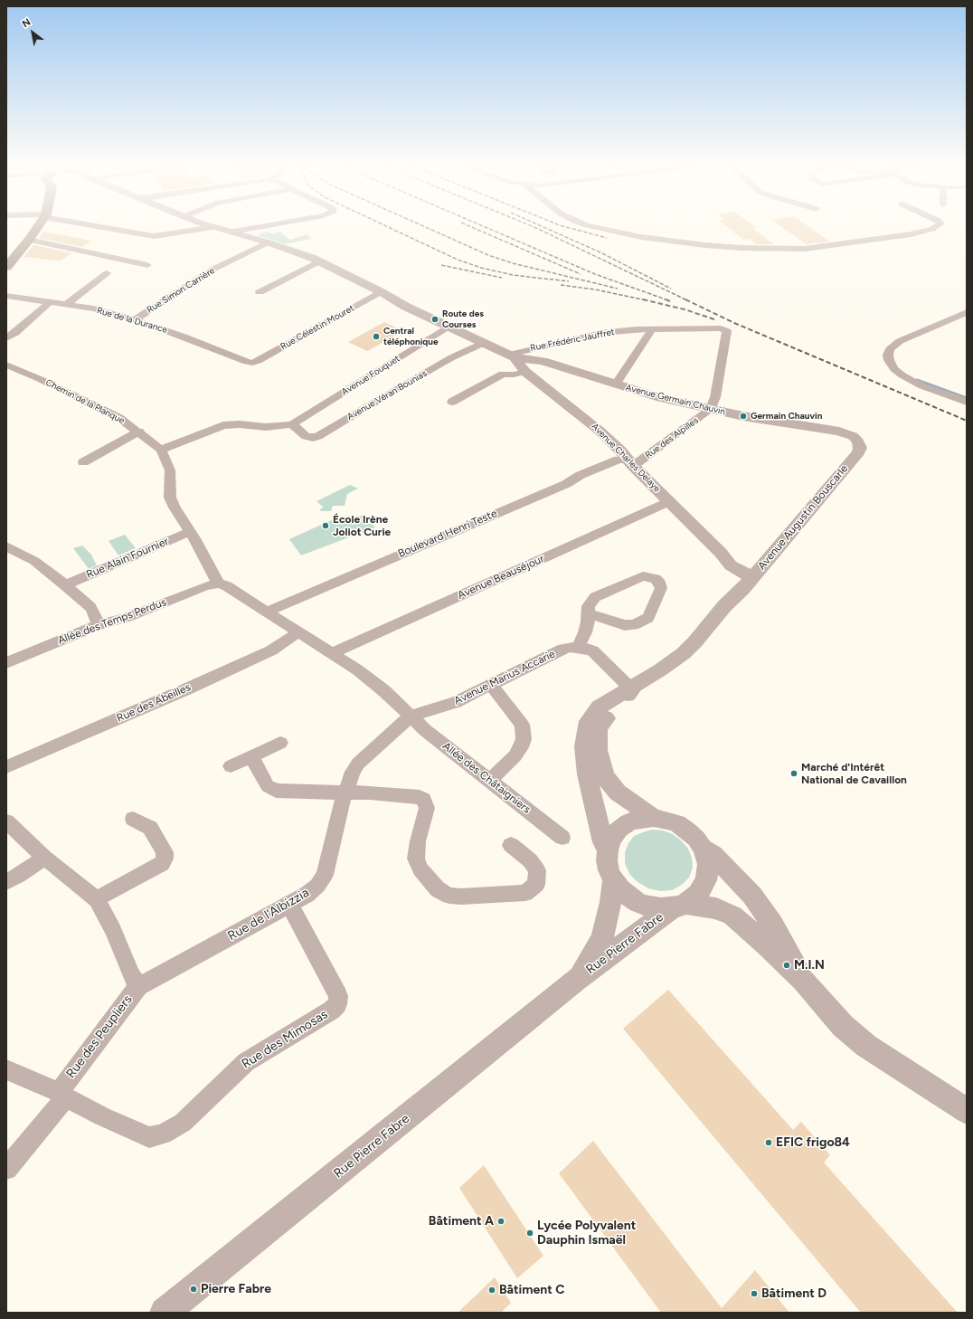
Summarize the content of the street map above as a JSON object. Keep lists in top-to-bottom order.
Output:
{
  "streets": {
    "street": [
      "Rue Simon Carrière",
      "Rue de la Durance",
      "Rue Célestin Mouret",
      "Rue Frédéric Jauffret",
      "Avenue Fouquet",
      "Avenue Véran Bounias",
      "Avenue Germain Chauvin",
      "Chemin de la Planque",
      "Rue des Alpilles",
      "Avenue Charles Delaye",
      "Avenue Augustin Bouscarle",
      "Boulevard Henri Teste",
      "Rue Alain Fournier",
      "Avenue Beauséjour",
      "Allée des Temps Perdus",
      "Avenue Marius Accarie",
      "Rue des Abeilles",
      "Allée des Châtaigniers",
      "Rue de l'Albizzia",
      "Rue Pierre Fabre",
      "Rue des Peupliers",
      "Rue des Mimosas"
    ]
  },
  "crossings": [
    ["Rue Simon Carrière", "Rue de la Durance"],
    ["Rue de la Durance", "Rue Célestin Mouret"],
    ["Rue Frédéric Jauffret", "Avenue Germain Chauvin"],
    ["Rue Frédéric Jauffret", "Rue des Alpilles"],
    ["Rue Frédéric Jauffret", "Avenue Charles Delaye"],
    ["Avenue Fouquet", "Avenue Véran Bounias"],
    ["Avenue Germain Chauvin", "Rue des Alpilles"],
    ["Avenue Germain Chauvin", "Avenue Charles Delaye"],
    ["Avenue Germain Chauvin", "Avenue Augustin Bouscarle"],
    ["Chemin de la Planque", "Rue Alain Fournier"],
    ["Chemin de la Planque", "Allée des Temps Perdus"],
    ["Rue des Alpilles", "Avenue Charles Delaye"],
    ["Rue des Alpilles", "Boulevard Henri Teste"],
    ["Avenue Charles Delaye", "Avenue Augustin Bouscarle"],
    ["Avenue Charles Delaye", "Boulevard Henri Teste"],
    ["Avenue Charles Delaye", "Avenue Beauséjour"],
    ["Avenue Augustin Bouscarle", "Rue Pierre Fabre"],
    ["Avenue Marius Accarie", "Allée des Châtaigniers"],
    ["Avenue Marius Accarie", "Rue de l'Albizzia"],
    ["Allée des Châtaigniers", "Rue de l'Albizzia"],
    ["Rue de l'Albizzia", "Rue des Peupliers"],
    ["Rue de l'Albizzia", "Rue des Mimosas"],
    ["Rue des Peupliers", "Rue des Mimosas"]
  ],
  "places": [
    "Route des Courses",
    "Central téléphonique",
    "Germain Chauvin",
    "École Irène Joliot Curie",
    "Marché d'Intérêt National de Cavaillon",
    "M.I.N",
    "EFIC frigo84",
    "Bâtiment A",
    "Lycée Polyvalent Dauphin Ismaël",
    "Pierre Fabre",
    "Bâtiment C",
    "Bâtiment D"
  ],
  "north": "top left"
}
